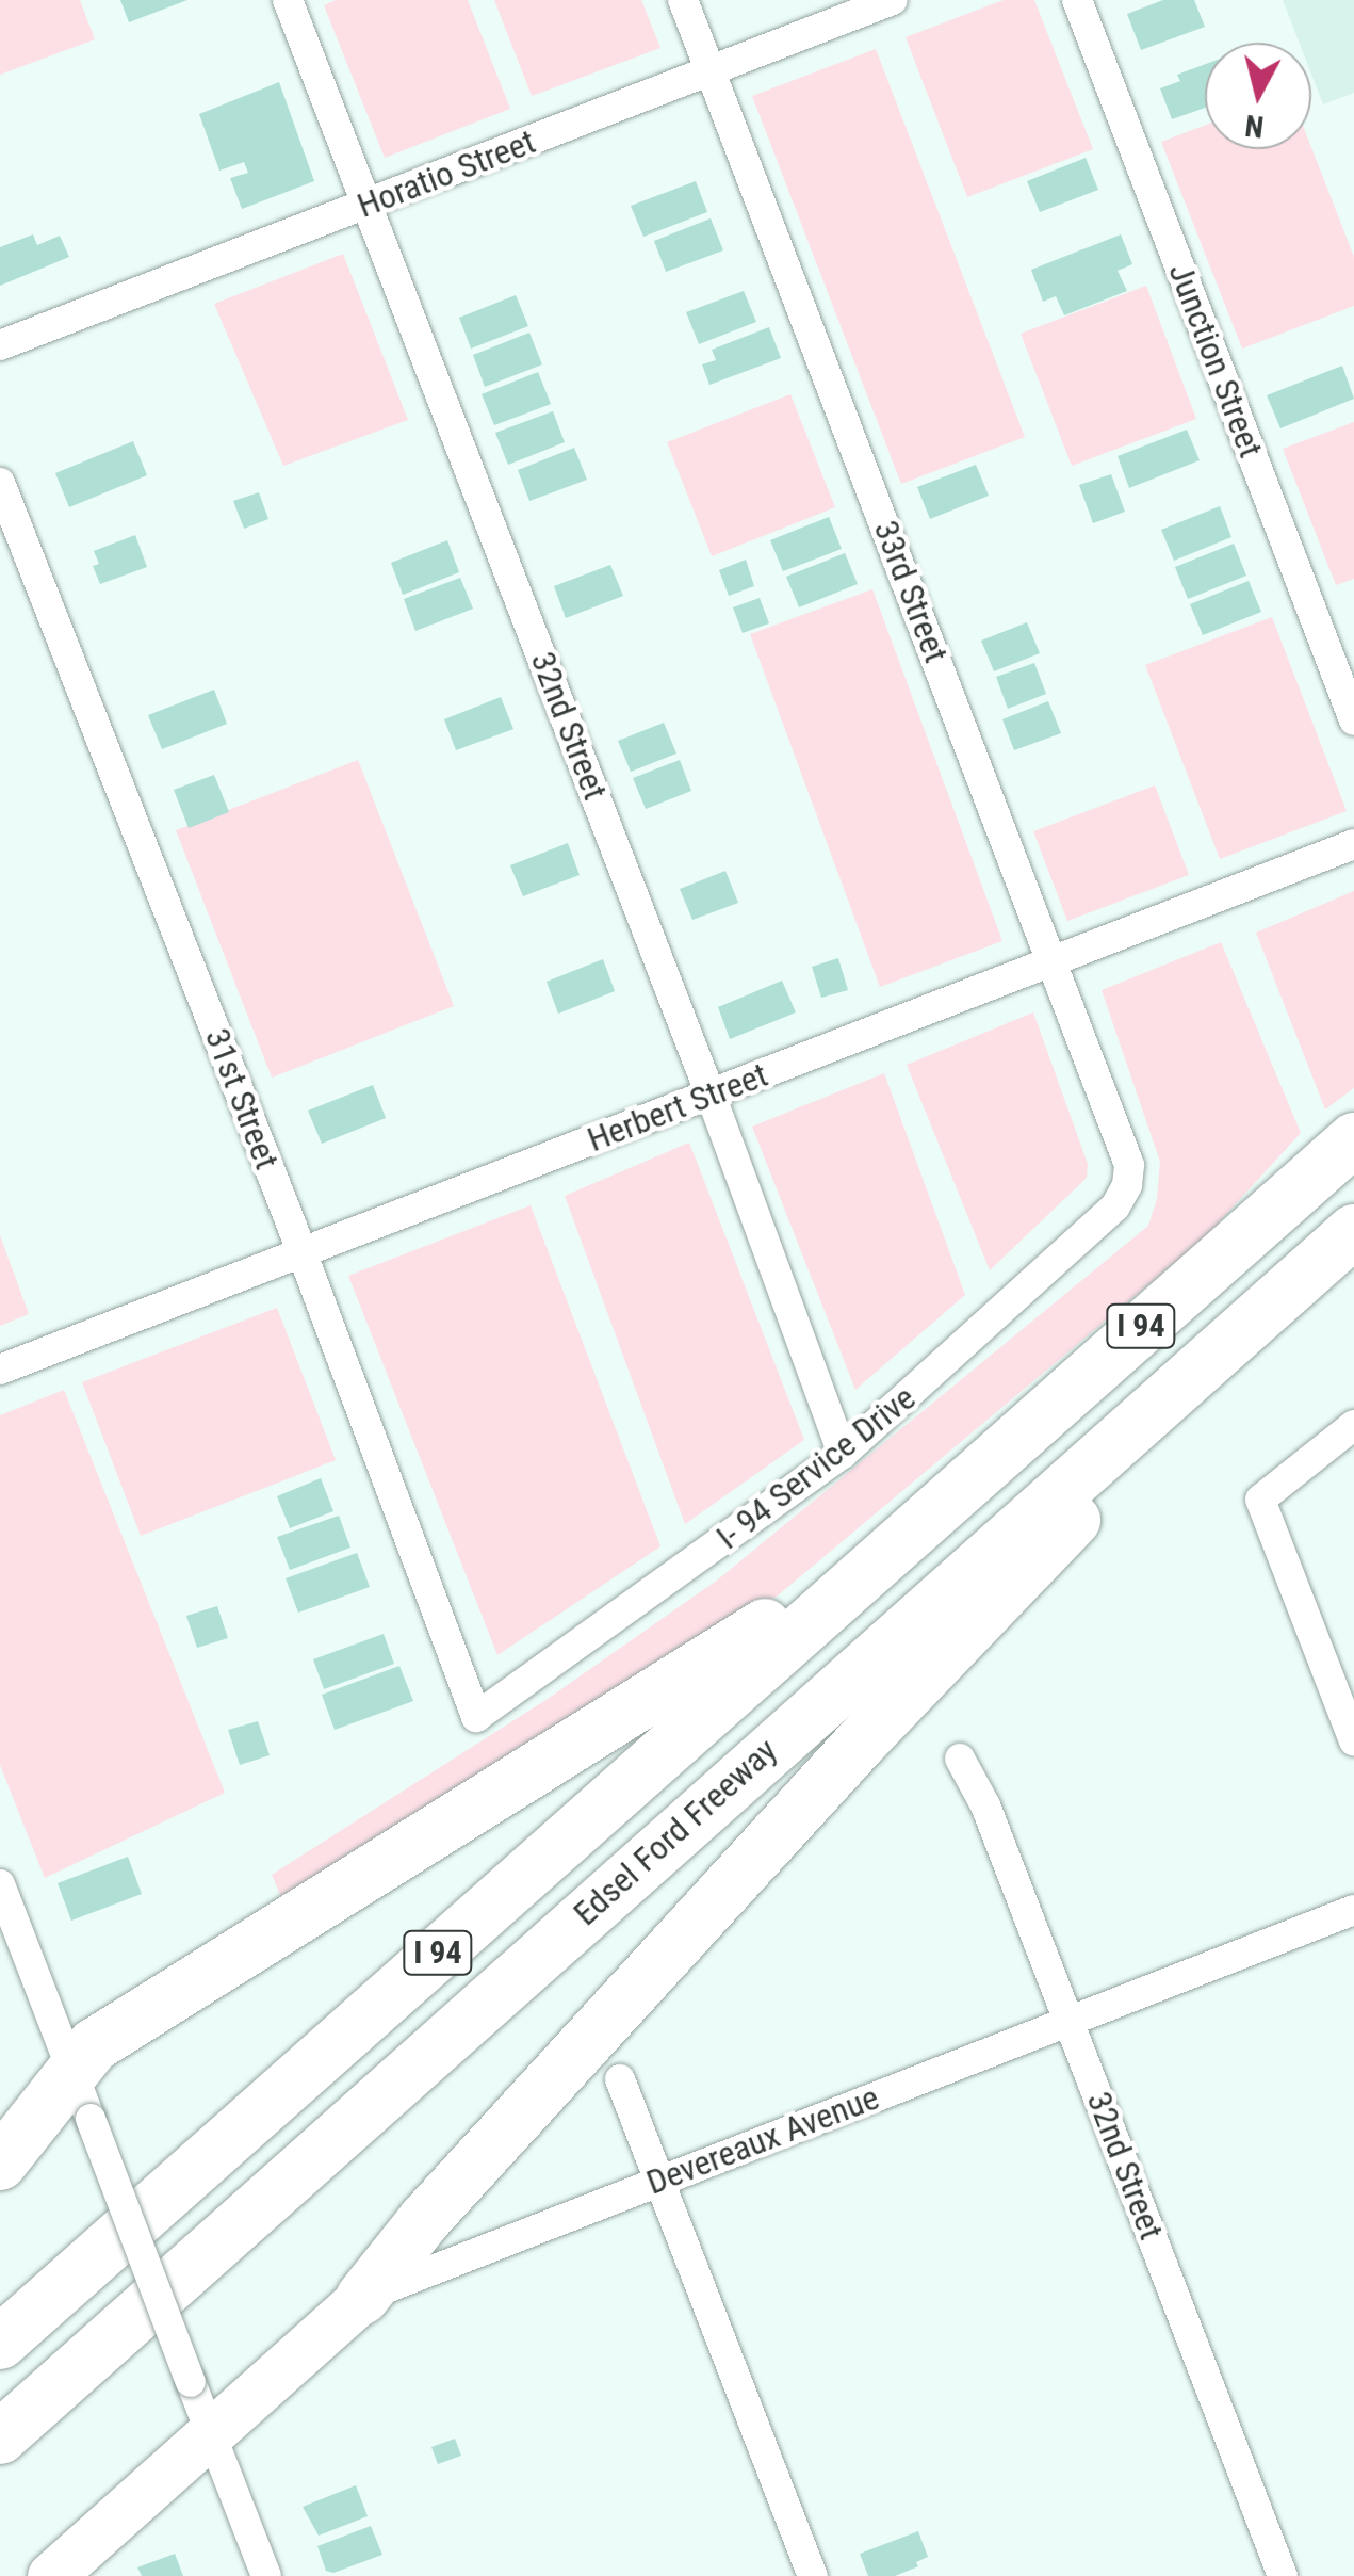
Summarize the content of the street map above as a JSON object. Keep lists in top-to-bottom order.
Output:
{
  "streets": {
    "highway": ["I 94", "Edsel Ford Freeway"],
    "main road": ["Devereaux Avenue"],
    "street": [
      "Horatio Street",
      "Junction Street",
      "33rd Street",
      "32nd Street",
      "31st Street",
      "Herbert Street",
      "I- 94 Service Drive"
    ]
  },
  "crossings": [
    ["Horatio Street", "33rd Street"],
    ["Horatio Street", "32nd Street"],
    ["33rd Street", "Herbert Street"],
    ["33rd Street", "I- 94 Service Drive"],
    ["32nd Street", "Herbert Street"],
    ["32nd Street", "I- 94 Service Drive"],
    ["32nd Street", "Devereaux Avenue"],
    ["31st Street", "Herbert Street"],
    ["31st Street", "I- 94 Service Drive"]
  ],
  "north": "bottom"
}
